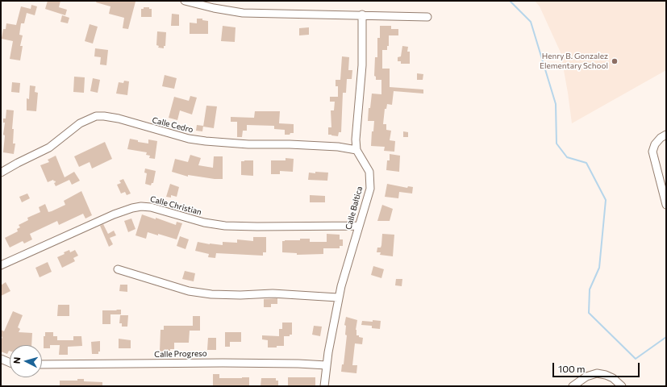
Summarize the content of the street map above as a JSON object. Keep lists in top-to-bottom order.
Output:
{
  "streets": {
    "street": [
      "Calle Cedro",
      "Calle Christian",
      "Calle Baltica",
      "Calle Progreso"
    ]
  },
  "crossings": [
    ["Calle Cedro", "Calle Baltica"],
    ["Calle Christian", "Calle Baltica"],
    ["Calle Baltica", "Calle Progreso"]
  ],
  "places": ["Henry B. Gonzalez Elementary School"],
  "scale_bar": "100 m",
  "north": "left"
}
